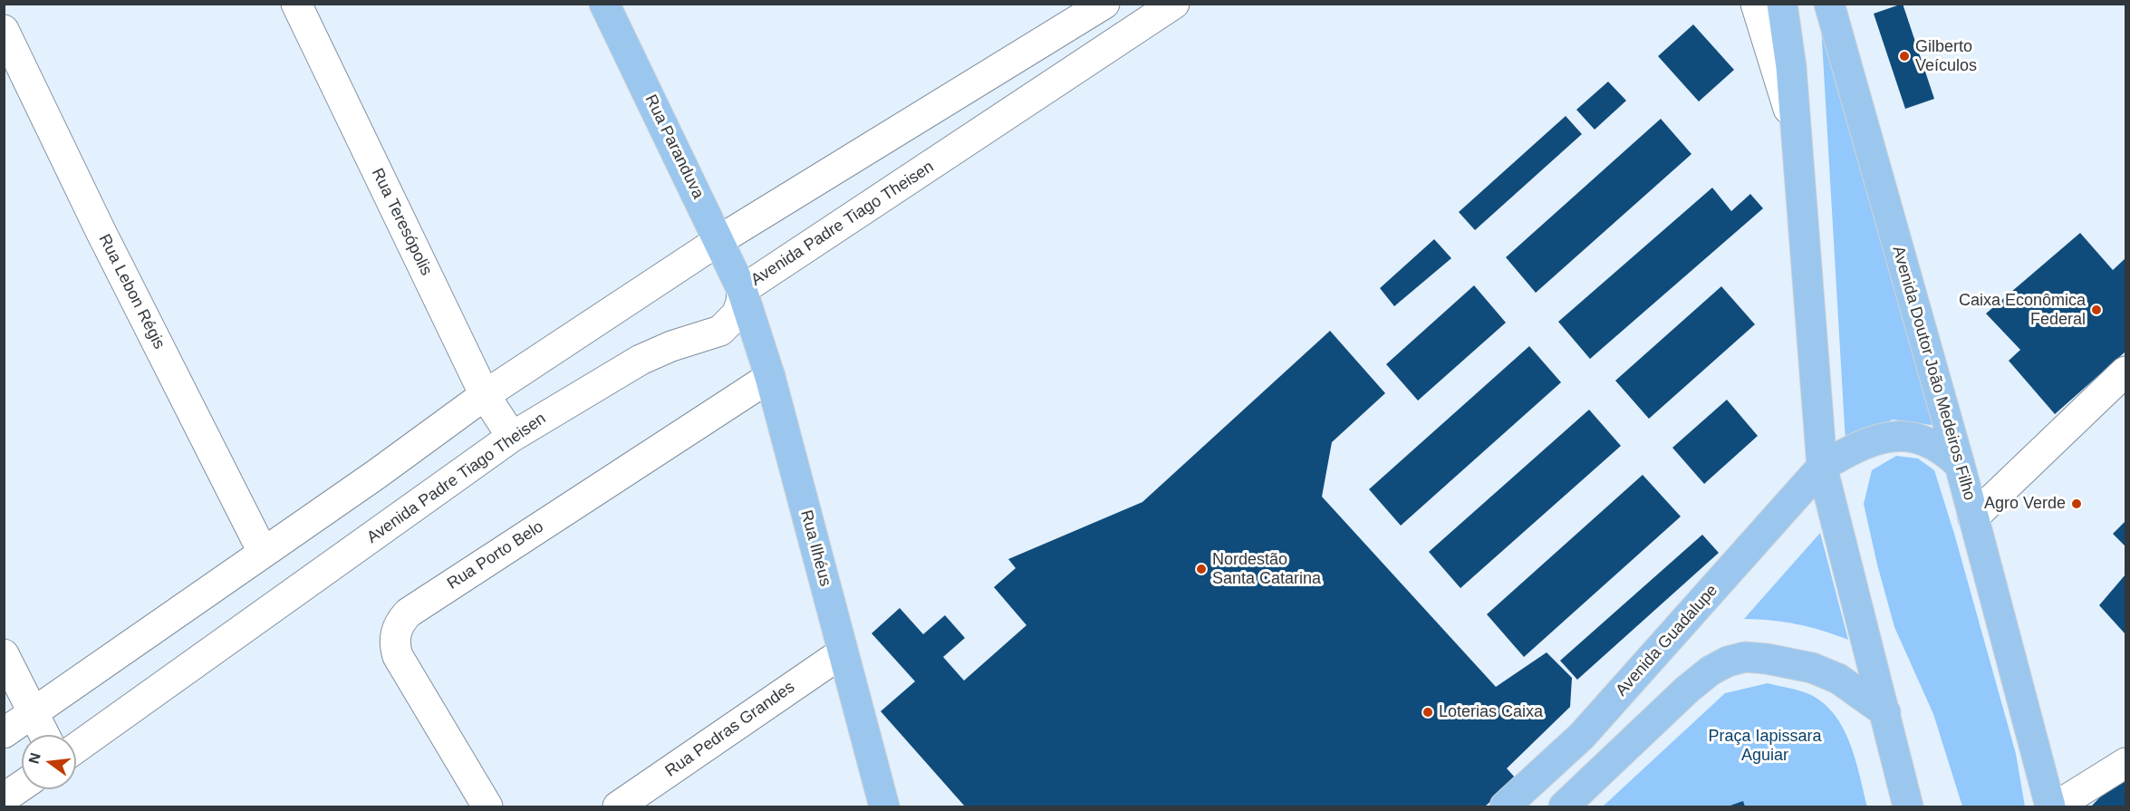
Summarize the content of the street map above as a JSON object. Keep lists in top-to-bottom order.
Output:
{
  "streets": {
    "main road": [
      "Rua Paranduva",
      "Avenida Doutor João Medeiros Filho",
      "Rua Ilhéus",
      "Avenida Guadalupe"
    ],
    "street": [
      "Rua Teresópolis",
      "Avenida Padre Tiago Theisen",
      "Rua Lebon Régis",
      "Rua Porto Belo",
      "Rua Pedras Grandes"
    ]
  },
  "crossings": [
    ["Rua Paranduva", "Avenida Padre Tiago Theisen"],
    ["Rua Paranduva", "Rua Ilhéus"],
    ["Rua Teresópolis", "Avenida Padre Tiago Theisen"],
    ["Avenida Padre Tiago Theisen", "Rua Ilhéus"],
    ["Avenida Doutor João Medeiros Filho", "Avenida Guadalupe"],
    ["Rua Ilhéus", "Rua Porto Belo"],
    ["Rua Ilhéus", "Rua Pedras Grandes"]
  ],
  "parks": ["Praça Iapissara Aguiar"],
  "places": [
    "Gilberto Veículos",
    "Caixa Econômica Federal",
    "Agro Verde",
    "Nordestão Santa Catarina",
    "Loterias Caixa"
  ],
  "north": "left"
}
